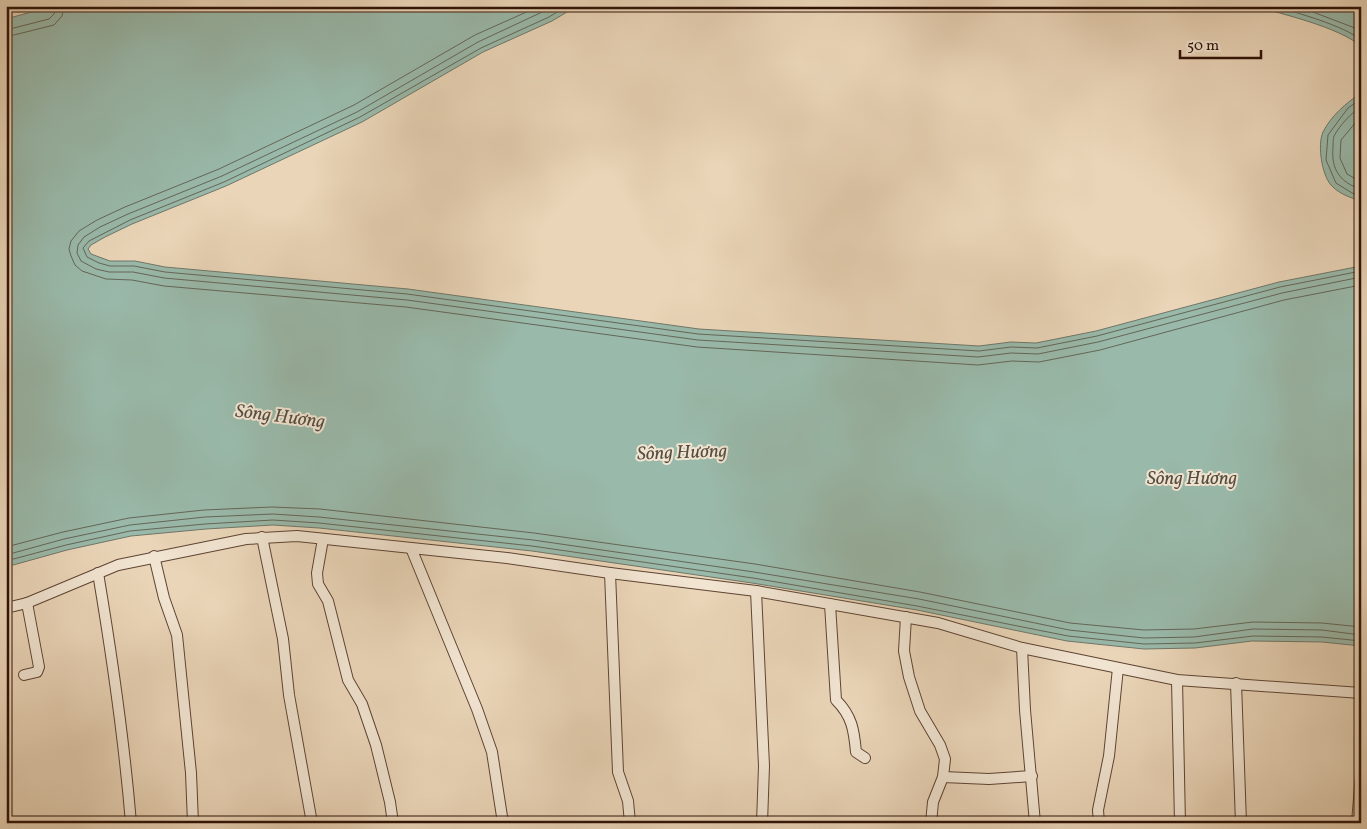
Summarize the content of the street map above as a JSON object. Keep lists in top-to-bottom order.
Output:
{
  "water": ["Sông Hương"],
  "scale_bar": "50 m"
}
